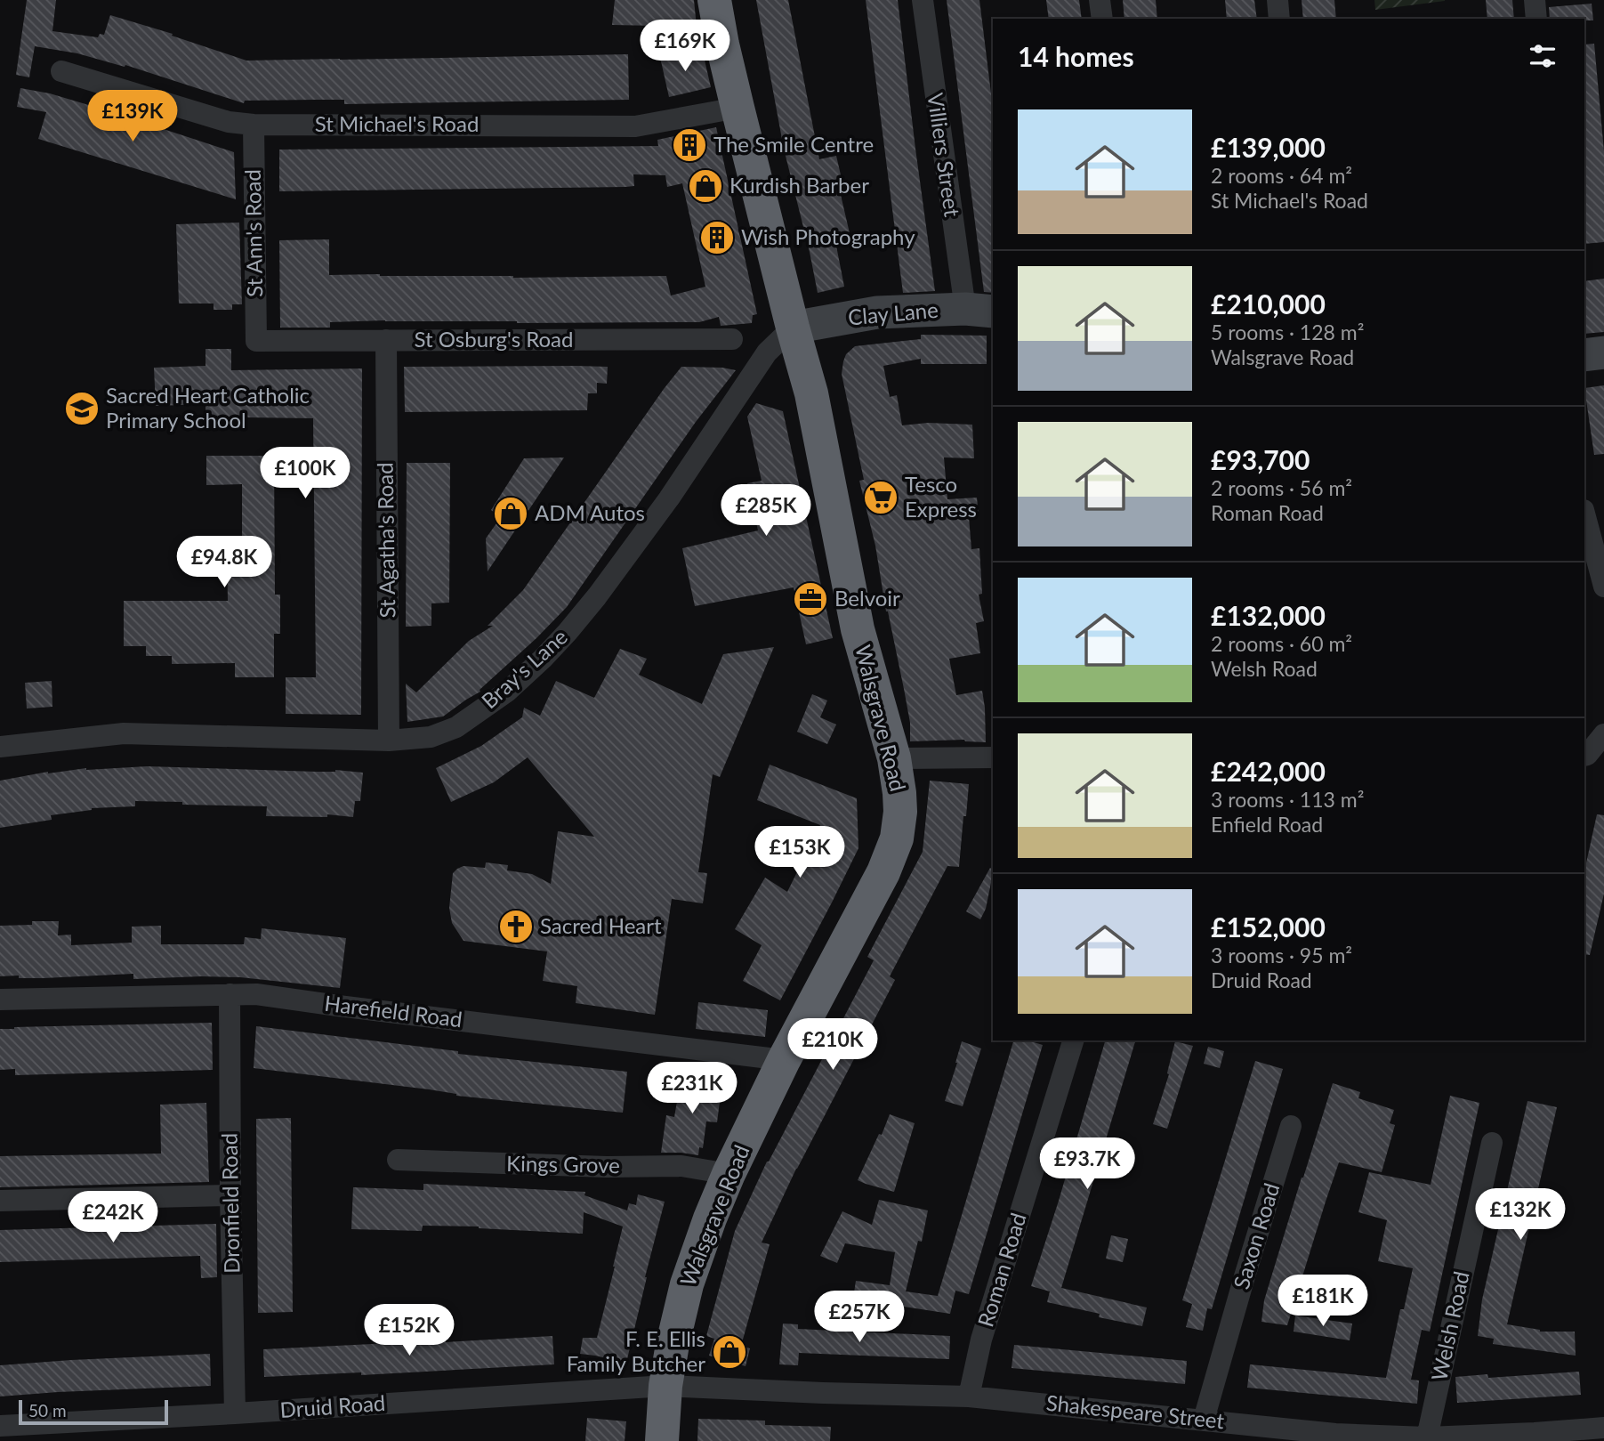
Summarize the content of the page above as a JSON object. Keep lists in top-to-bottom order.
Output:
{
  "streets": {
    "highway": ["Walsgrave Road"],
    "street": [
      "St Michael's Road",
      "Villiers Street",
      "St Ann's Road",
      "Clay Lane",
      "St Osburg's Road",
      "St Agatha's Road",
      "Bray's Lane",
      "Harefield Road",
      "Kings Grove",
      "Dronfield Road",
      "Saxon Road",
      "Roman Road",
      "Welsh Road",
      "Druid Road",
      "Shakespeare Street"
    ]
  },
  "crossings": [
    ["St Michael's Road", "St Ann's Road"],
    ["St Michael's Road", "Walsgrave Road"],
    ["Villiers Street", "Clay Lane"],
    ["St Ann's Road", "St Osburg's Road"],
    ["Clay Lane", "Bray's Lane"],
    ["Clay Lane", "Walsgrave Road"],
    ["St Osburg's Road", "St Agatha's Road"],
    ["St Agatha's Road", "Bray's Lane"],
    ["Bray's Lane", "Walsgrave Road"],
    ["Walsgrave Road", "Harefield Road"],
    ["Walsgrave Road", "Kings Grove"],
    ["Walsgrave Road", "Druid Road"],
    ["Walsgrave Road", "Shakespeare Street"],
    ["Harefield Road", "Dronfield Road"],
    ["Dronfield Road", "Druid Road"],
    ["Saxon Road", "Shakespeare Street"],
    ["Roman Road", "Shakespeare Street"],
    ["Welsh Road", "Shakespeare Street"],
    ["Druid Road", "Shakespeare Street"]
  ],
  "places": {
    "building": ["The Smile Centre", "Wish Photography"],
    "shop": ["Kurdish Barber", "ADM Autos", "F. E. Ellis Family Butcher"],
    "school or university": ["Sacred Heart Catholic Primary School"],
    "supermarket": ["Tesco Express"],
    "office": ["Belvoir"],
    "church": ["Sacred Heart"]
  },
  "scale_bar": "50 m",
  "page": {
    "heading": "14 homes",
    "price": [
      "£169K",
      "£139K",
      "£100K",
      "£285K",
      "£94.8K",
      "£153K",
      "£210K",
      "£231K",
      "£93.7K",
      "£132K",
      "£242K",
      "£181K",
      "£257K",
      "£152K"
    ],
    "list": [
      {
        "name": "£139,000",
        "note": "2 rooms · 64 m² · St Michael's Road"
      },
      {
        "name": "£210,000",
        "note": "5 rooms · 128 m² · Walsgrave Road"
      },
      {
        "name": "£93,700",
        "note": "2 rooms · 56 m² · Roman Road"
      },
      {
        "name": "£132,000",
        "note": "2 rooms · 60 m² · Welsh Road"
      },
      {
        "name": "£242,000",
        "note": "3 rooms · 113 m² · Enfield Road"
      },
      {
        "name": "£152,000",
        "note": "3 rooms · 95 m² · Druid Road"
      }
    ],
    "scale": "50 m"
  }
}
